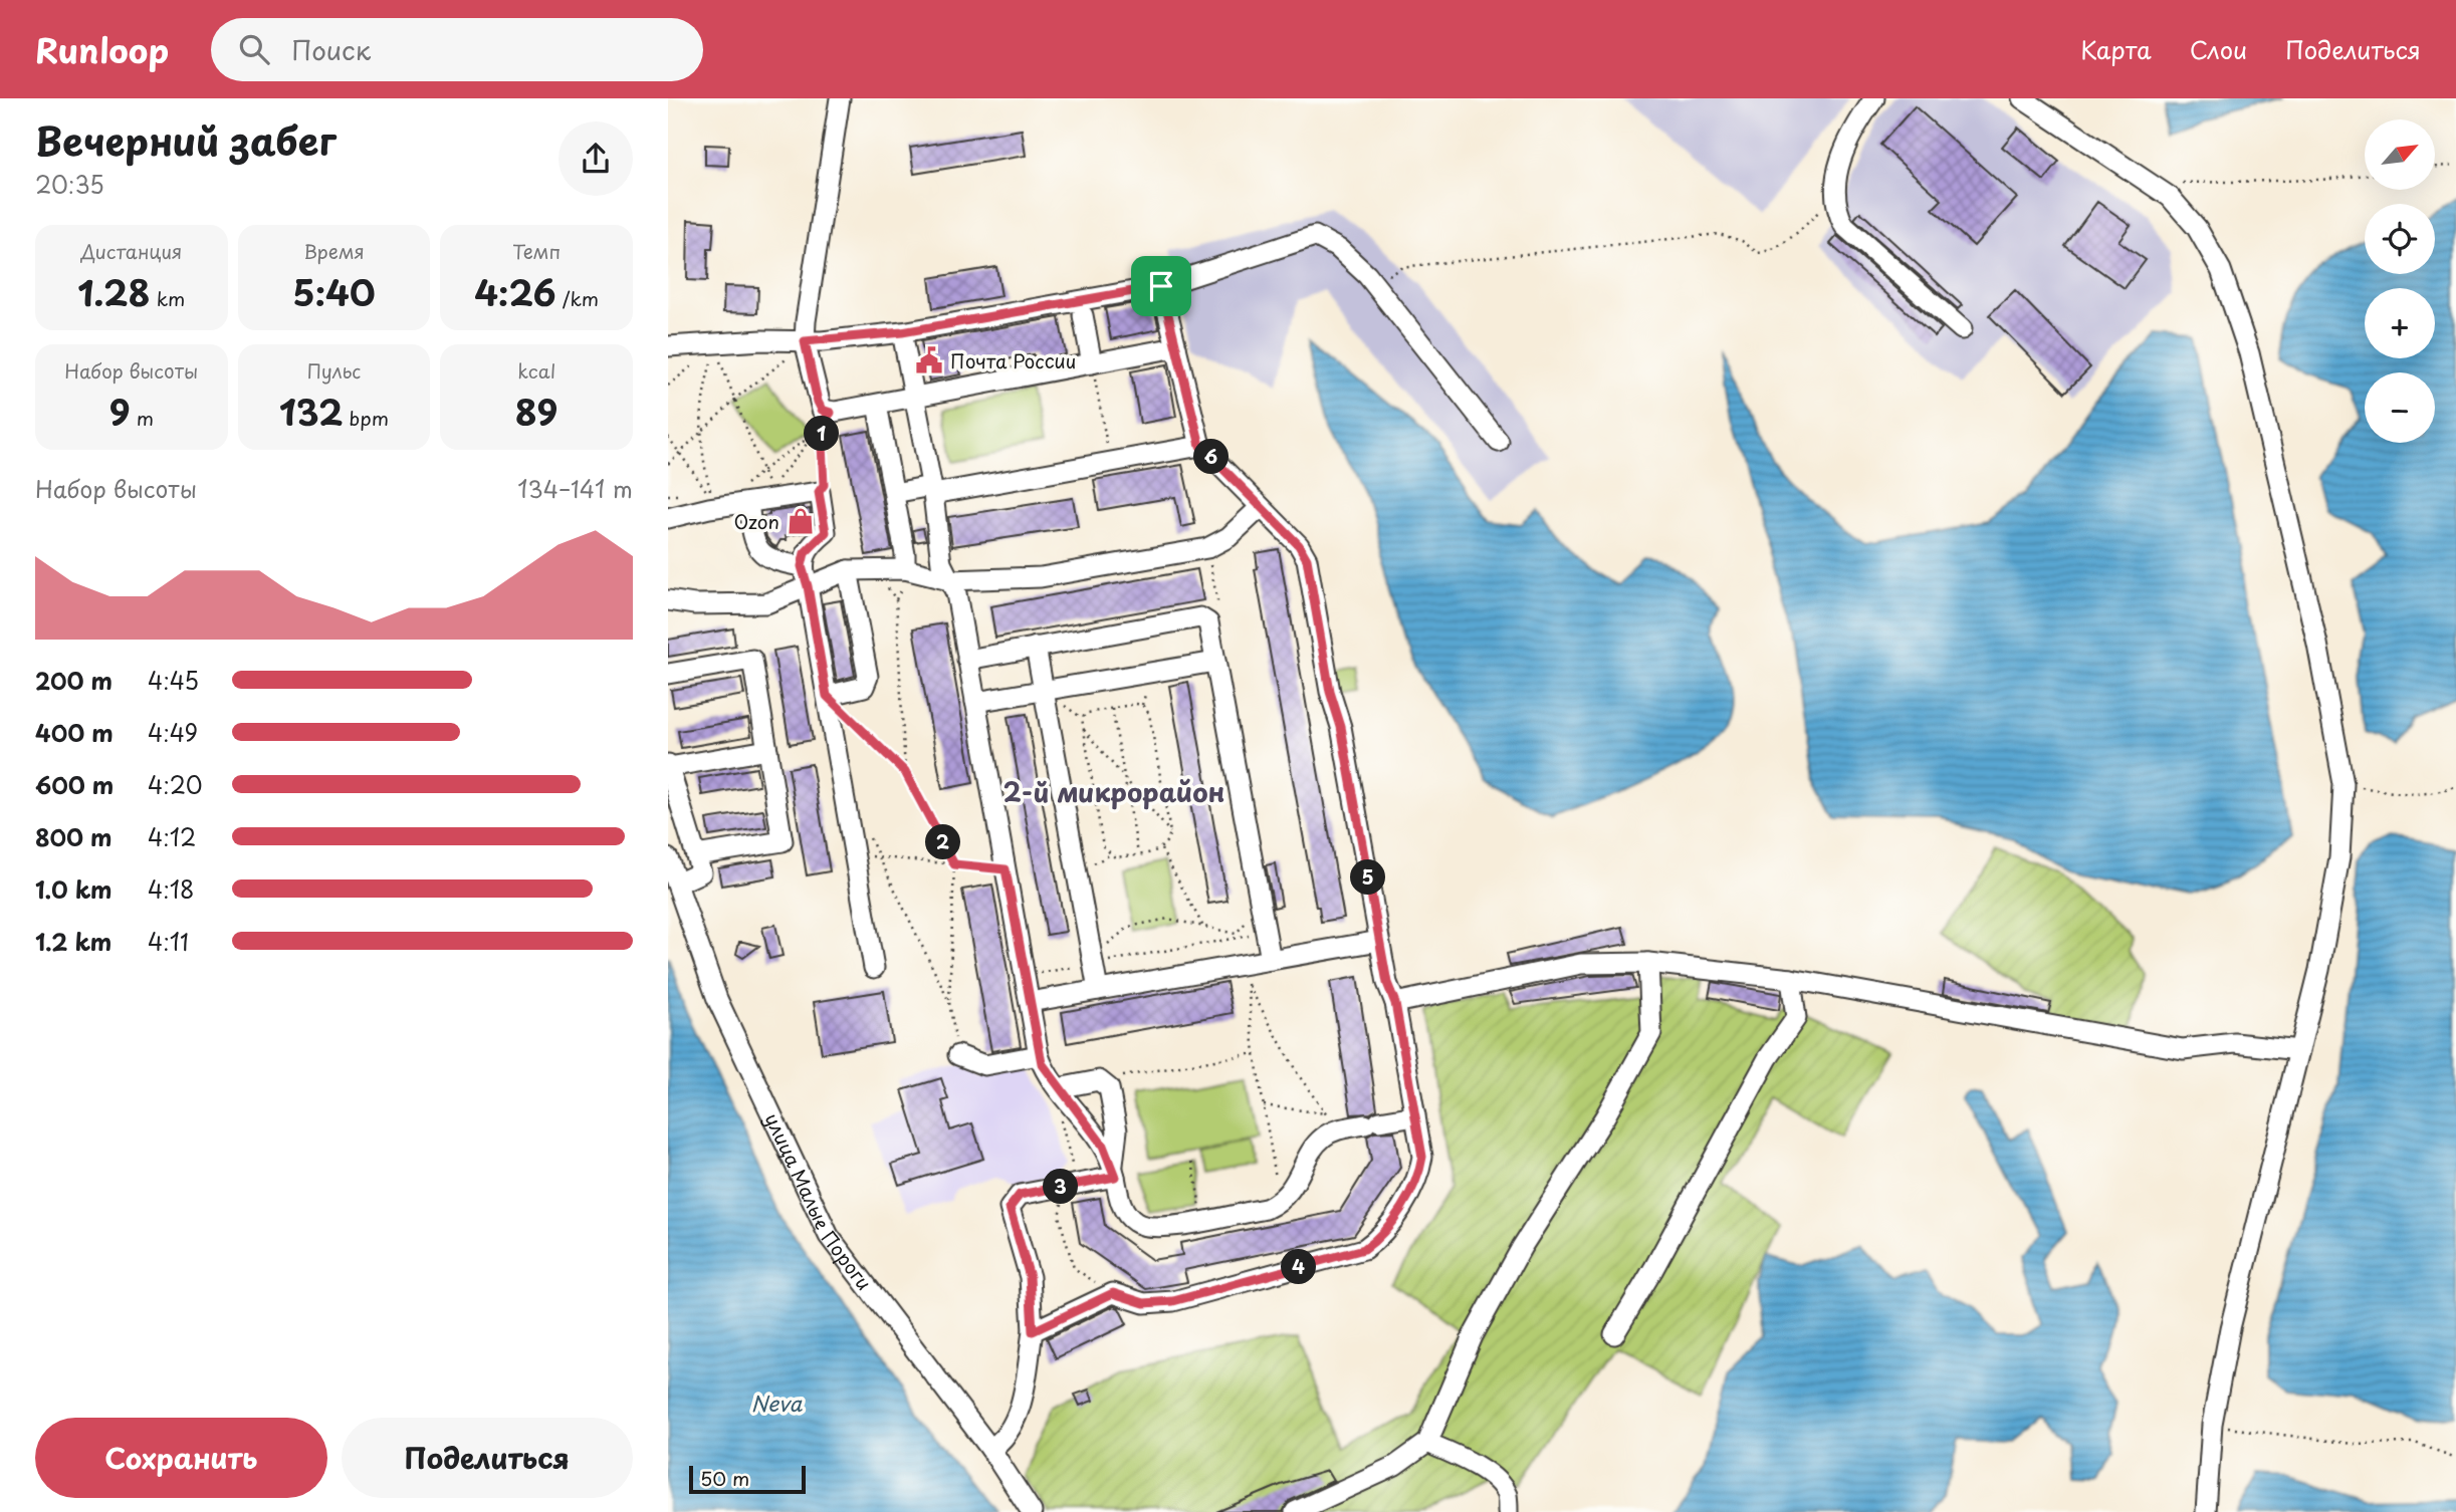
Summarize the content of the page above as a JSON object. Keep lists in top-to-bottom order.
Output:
{
  "streets": {
    "street": ["улица Малые Пороги"]
  },
  "districts": ["2-й микрорайон"],
  "water": ["Neva"],
  "places": {
    "public building": ["Почта России"],
    "shop": ["Ozon"]
  },
  "scale_bar": "50 m",
  "north": "top right",
  "page": {
    "header": "Runloop",
    "search": "Поиск",
    "nav": ["Карта", "Слои", "Поделиться"],
    "heading": ["Вечерний забег", "20:35"],
    "map_buttons": ["+", "−"],
    "stats": [
      ["Дистанция", "1.28 km"],
      ["Время", "5:40"],
      ["Темп", "4:26 /km"],
      ["Набор высоты", "9 m"],
      ["Пульс", "132 bpm"],
      ["kcal", "89"]
    ],
    "pins": [
      "1",
      "6",
      "2",
      "5",
      "3",
      "4"
    ],
    "chart": ["Набор высоты", "134–141 m"],
    "list": [
      {
        "name": "200 m",
        "note": "4:45"
      },
      {
        "name": "400 m",
        "note": "4:49"
      },
      {
        "name": "600 m",
        "note": "4:20"
      },
      {
        "name": "800 m",
        "note": "4:12"
      },
      {
        "name": "1.0 km",
        "note": "4:18"
      },
      {
        "name": "1.2 km",
        "note": "4:11"
      }
    ],
    "buttons": ["Сохранить", "Поделиться"],
    "scale": "50 m"
  }
}
